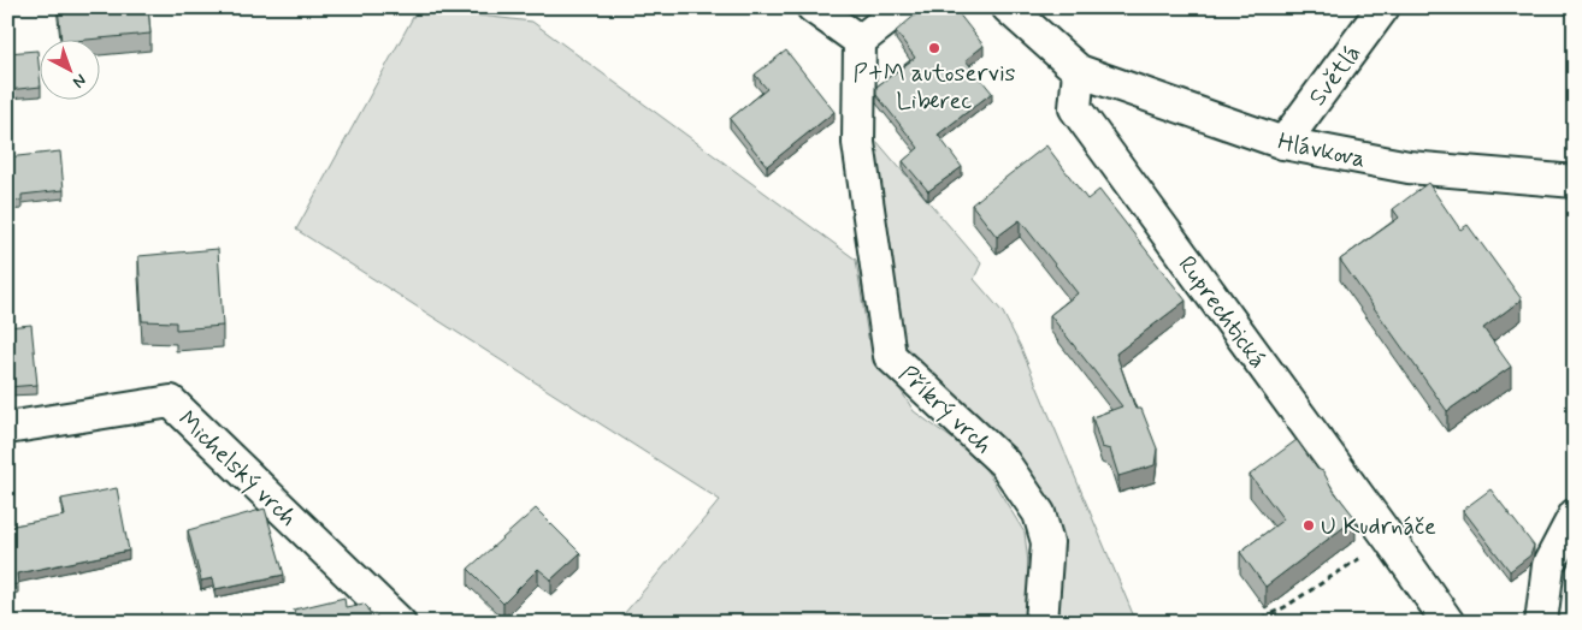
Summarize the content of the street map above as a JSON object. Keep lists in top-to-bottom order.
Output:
{
  "streets": {
    "street": [
      "Světlá",
      "Hlávkova",
      "Ruprechtická",
      "Příkrý vrch",
      "Michelský vrch"
    ]
  },
  "crossings": [
    ["Světlá", "Hlávkova"],
    ["Hlávkova", "Ruprechtická"]
  ],
  "places": ["P+M autoservis Liberec", "U Kudrnáče"],
  "north": "bottom right"
}
